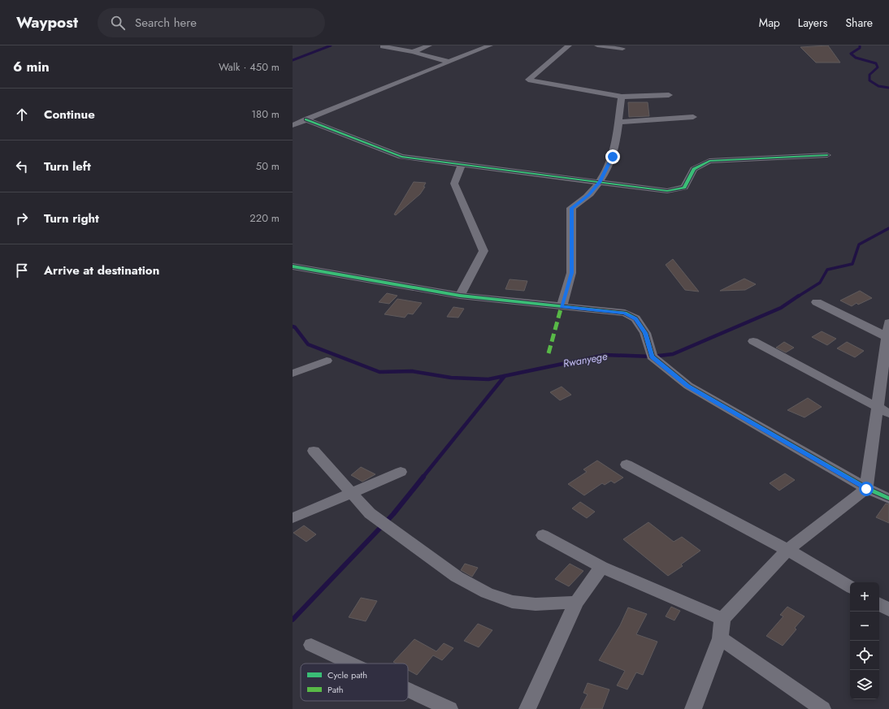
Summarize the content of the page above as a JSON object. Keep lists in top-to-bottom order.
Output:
{
  "water": ["Rwanyege"],
  "legend": ["Cycle path", "Path"],
  "page": {
    "header": "Waypost",
    "search": "Search here",
    "nav": ["Map", "Layers", "Share"],
    "heading": ["6 min", "Walk · 450 m"],
    "list": [
      ["Continue", "180 m"],
      ["Turn left", "50 m"],
      ["Turn right", "220 m"],
      "Arrive at destination"
    ],
    "map_buttons": ["+", "−"]
  }
}
